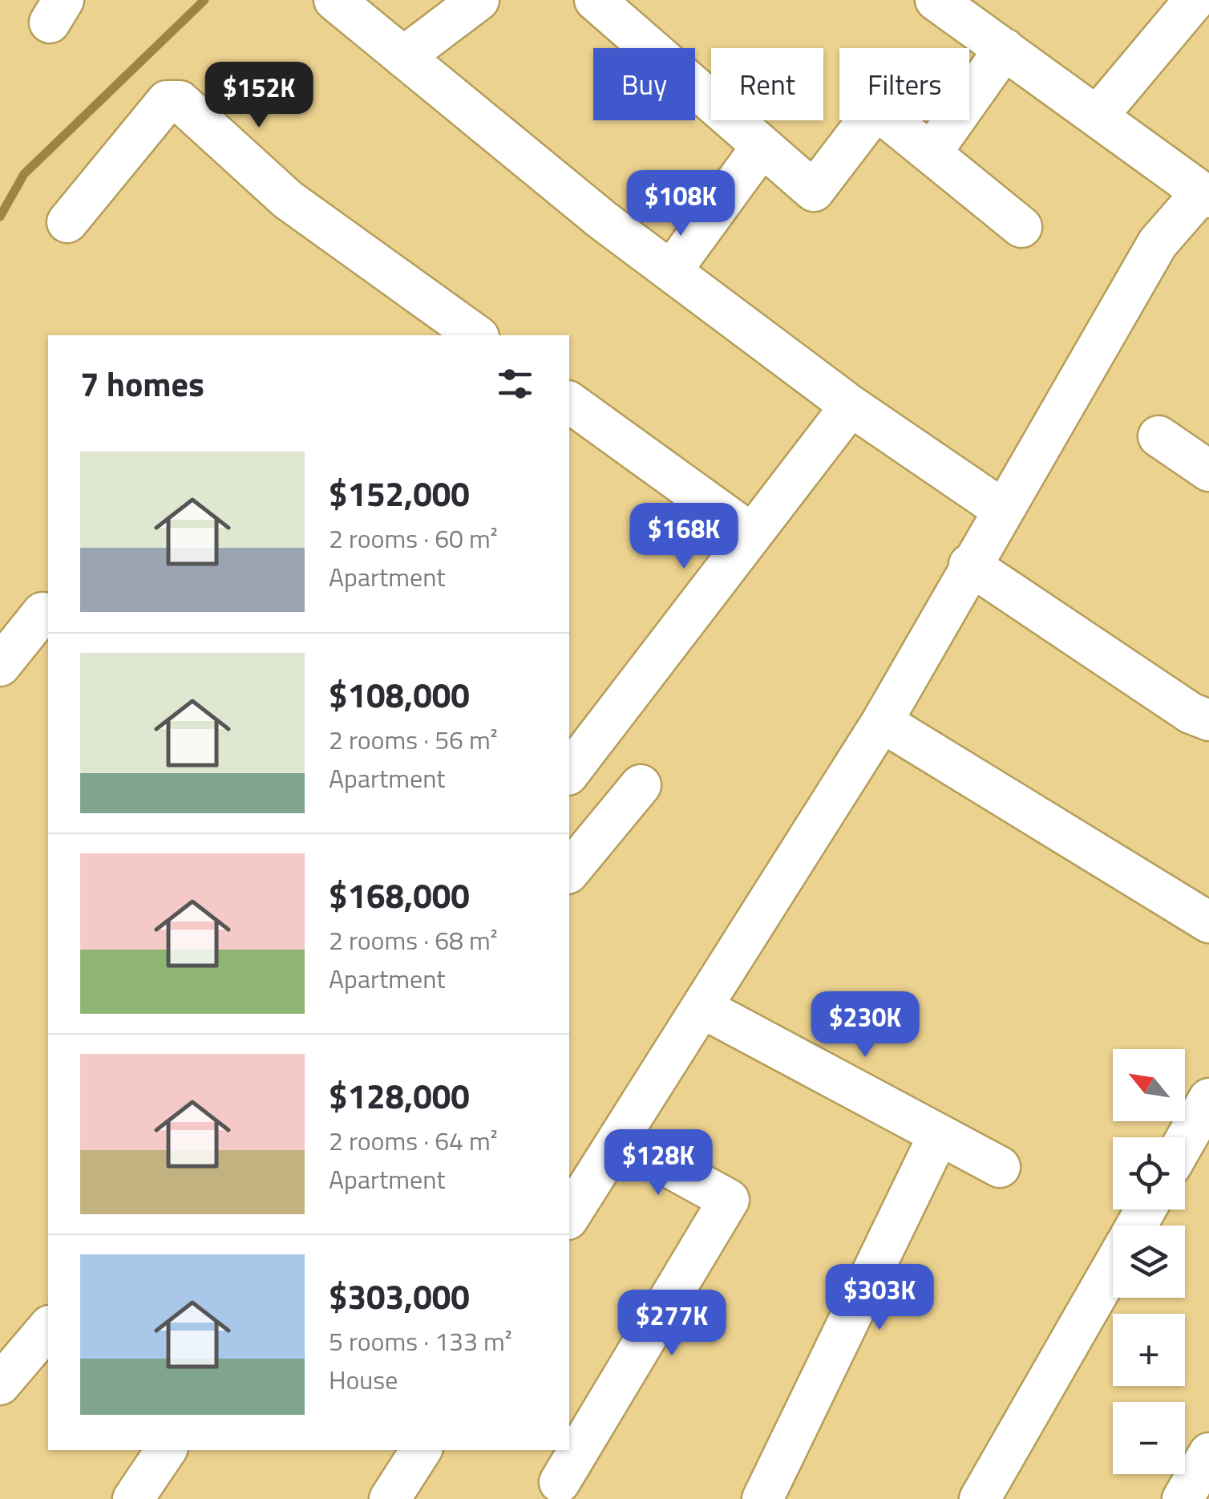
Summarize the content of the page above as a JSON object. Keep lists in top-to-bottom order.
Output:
{
  "north": "top left",
  "page": {
    "chip": ["Buy", "Rent", "Filters"],
    "price": [
      "$152K",
      "$108K",
      "$168K",
      "$230K",
      "$128K",
      "$303K",
      "$277K"
    ],
    "heading": "7 homes",
    "list": [
      {
        "name": "$152,000",
        "note": "2 rooms · 60 m² · Apartment"
      },
      {
        "name": "$108,000",
        "note": "2 rooms · 56 m² · Apartment"
      },
      {
        "name": "$168,000",
        "note": "2 rooms · 68 m² · Apartment"
      },
      {
        "name": "$128,000",
        "note": "2 rooms · 64 m² · Apartment"
      },
      {
        "name": "$303,000",
        "note": "5 rooms · 133 m² · House"
      }
    ],
    "map_buttons": ["+", "−"]
  }
}
